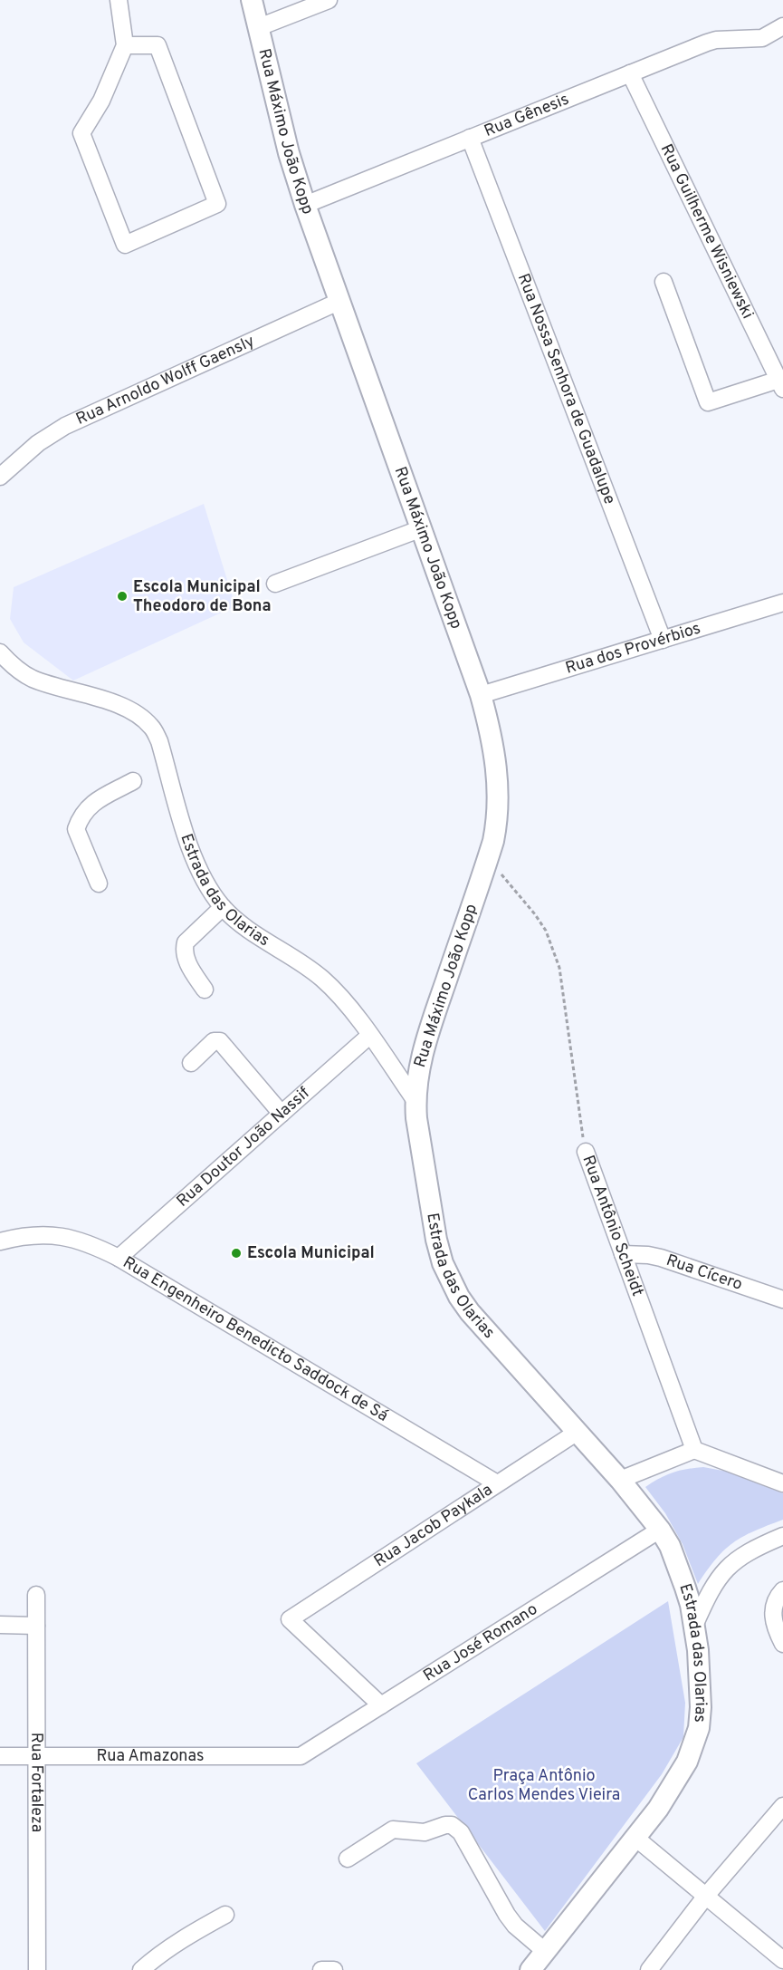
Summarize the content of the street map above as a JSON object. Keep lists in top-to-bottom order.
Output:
{
  "streets": {
    "main road": ["Rua Máximo João Kopp", "Estrada das Olarias"],
    "street": [
      "Rua Gênesis",
      "Rua Guilherme Wisniewski",
      "Rua Arnoldo Wolff Gaensly",
      "Rua Nossa Senhora de Guadalupe",
      "Rua dos Provérbios",
      "Rua Doutor João Nassif",
      "Rua Antônio Scheidt",
      "Rua Cícero",
      "Rua Engenheiro Benedicto Saddock de Sá",
      "Rua Jacob Paykala",
      "Rua José Romano",
      "Rua Amazonas",
      "Rua Fortaleza"
    ]
  },
  "crossings": [
    ["Rua Gênesis", "Rua Máximo João Kopp"],
    ["Rua Gênesis", "Rua Guilherme Wisniewski"],
    ["Rua Gênesis", "Rua Nossa Senhora de Guadalupe"],
    ["Rua Máximo João Kopp", "Rua Arnoldo Wolff Gaensly"],
    ["Rua Máximo João Kopp", "Rua dos Provérbios"],
    ["Rua Máximo João Kopp", "Estrada das Olarias"],
    ["Rua Máximo João Kopp", "Rua Antônio Scheidt"],
    ["Rua Nossa Senhora de Guadalupe", "Rua dos Provérbios"],
    ["Estrada das Olarias", "Rua Doutor João Nassif"],
    ["Estrada das Olarias", "Rua Jacob Paykala"],
    ["Estrada das Olarias", "Rua José Romano"],
    ["Rua Doutor João Nassif", "Rua Engenheiro Benedicto Saddock de Sá"],
    ["Rua Antônio Scheidt", "Rua Cícero"],
    ["Rua Engenheiro Benedicto Saddock de Sá", "Rua Jacob Paykala"],
    ["Rua Jacob Paykala", "Rua José Romano"],
    ["Rua José Romano", "Rua Amazonas"],
    ["Rua Amazonas", "Rua Fortaleza"]
  ],
  "parks": ["Praça Antônio Carlos Mendes Vieira"],
  "places": ["Escola Municipal Theodoro de Bona", "Escola Municipal"]
}
